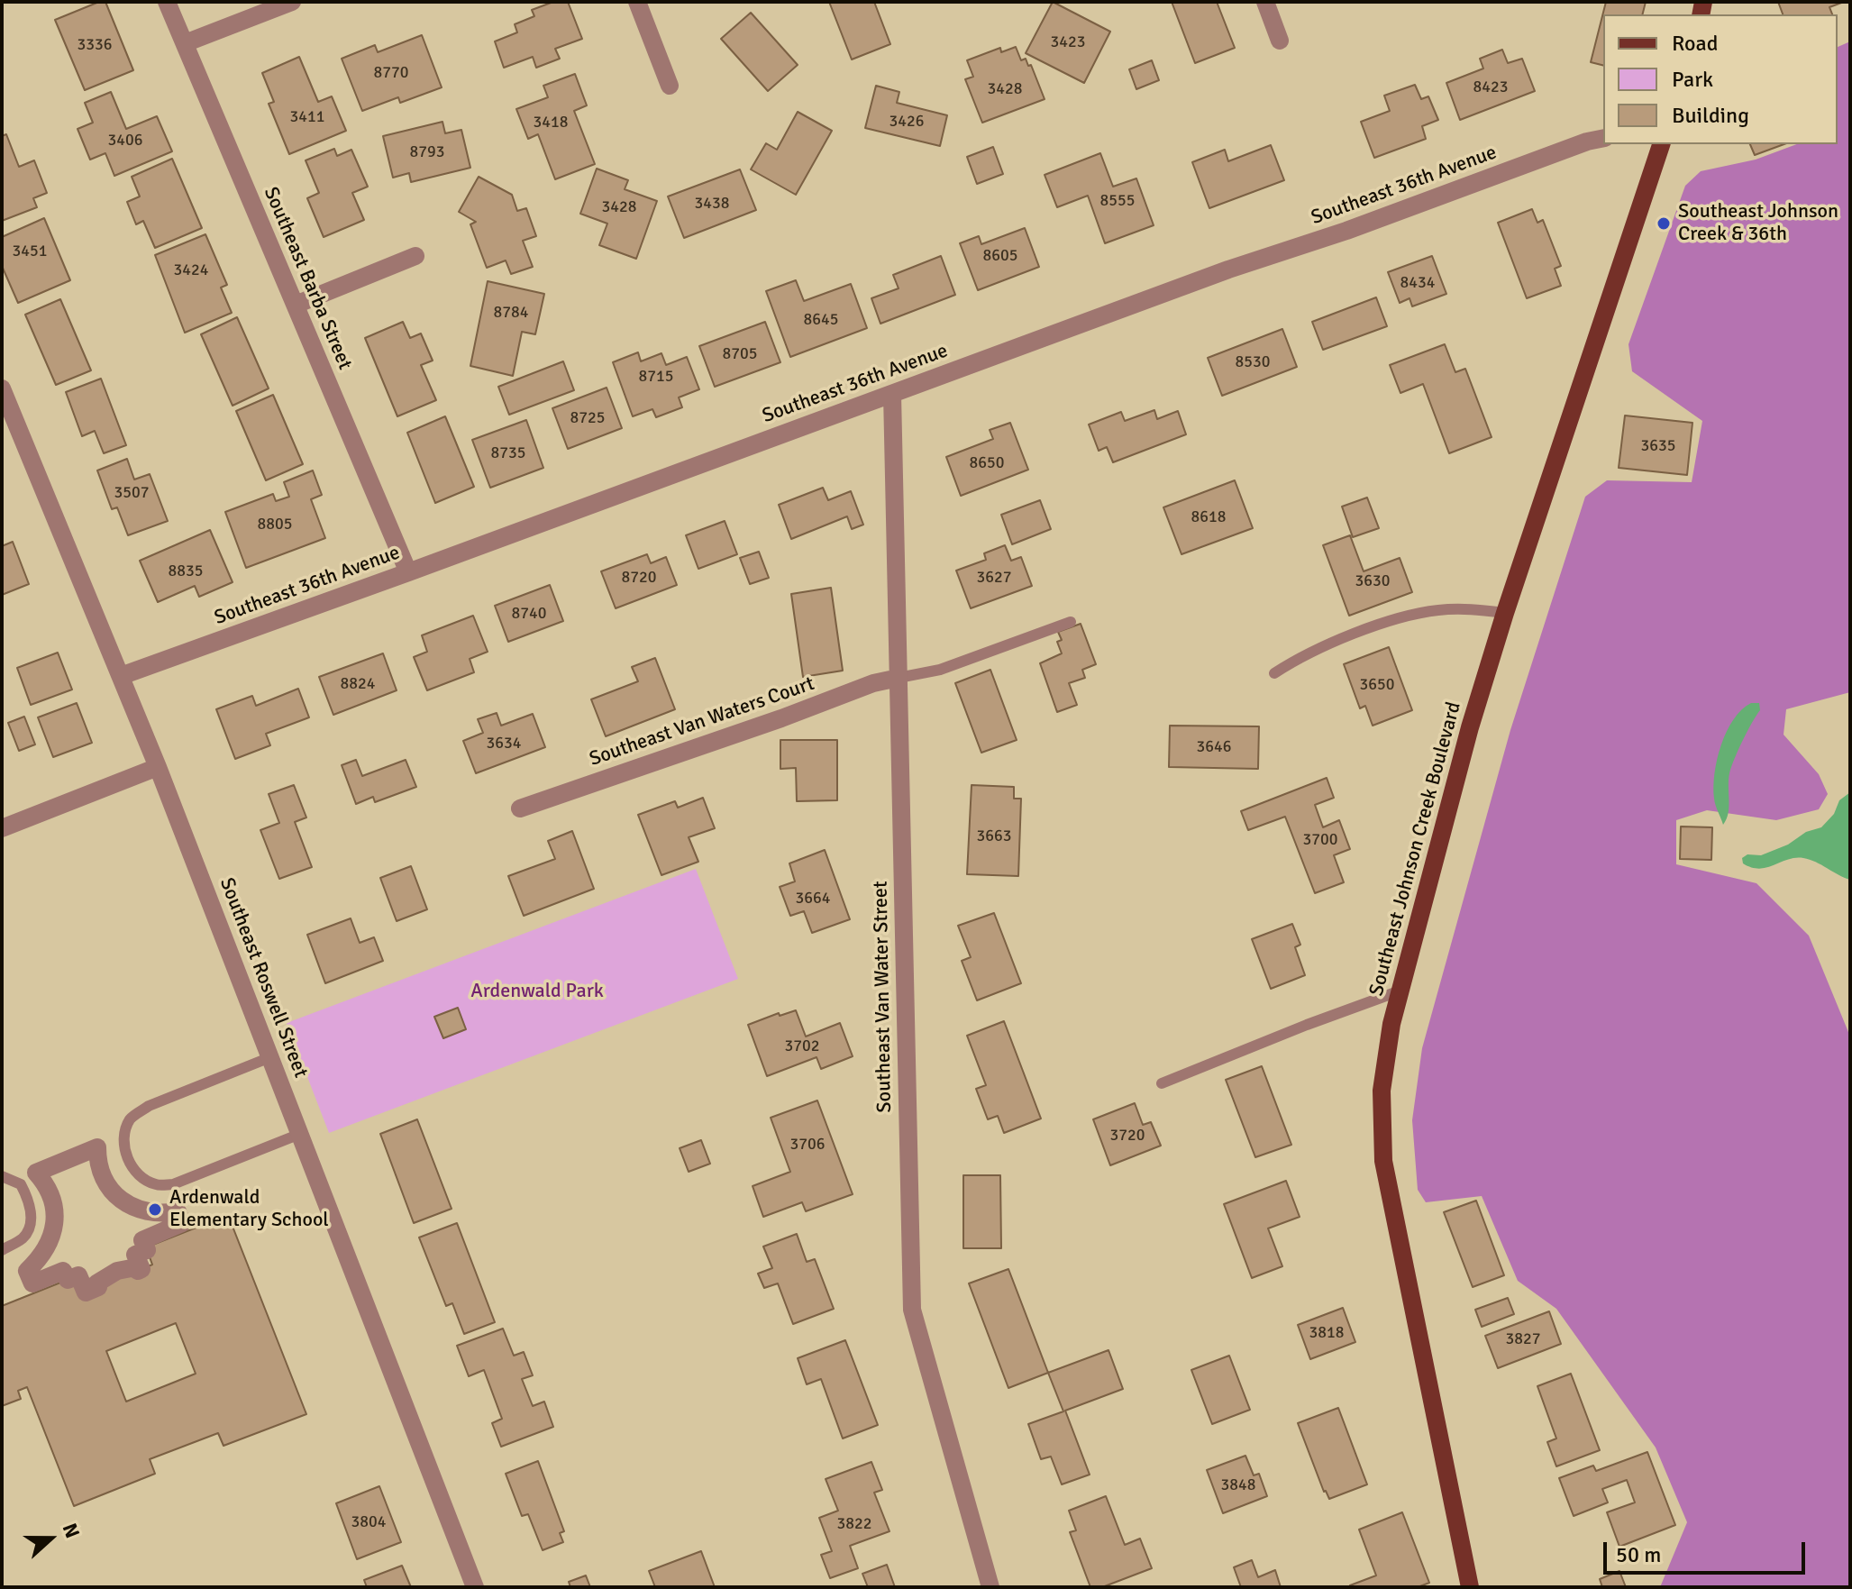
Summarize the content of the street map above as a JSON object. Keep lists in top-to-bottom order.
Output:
{
  "streets": {
    "main road": ["Southeast Johnson Creek Boulevard"],
    "street": [
      "Southeast 36th Avenue",
      "Southeast Barba Street",
      "Southeast Van Waters Court",
      "Southeast Roswell Street",
      "Southeast Van Water Street"
    ]
  },
  "crossings": [
    ["Southeast 36th Avenue", "Southeast Barba Street"],
    ["Southeast 36th Avenue", "Southeast Roswell Street"],
    ["Southeast 36th Avenue", "Southeast Van Water Street"],
    ["Southeast Van Waters Court", "Southeast Van Water Street"]
  ],
  "parks": ["Ardenwald Park"],
  "places": ["Southeast Johnson Creek & 36th", "Ardenwald Elementary School"],
  "house_numbers": [
    "3423",
    "3336",
    "8770",
    "8423",
    "3428",
    "3411",
    "3426",
    "3418",
    "3406",
    "8793",
    "8555",
    "3438",
    "3428",
    "3451",
    "8605",
    "3424",
    "8434",
    "8784",
    "8645",
    "8705",
    "8530",
    "8715",
    "8725",
    "3635",
    "8735",
    "8650",
    "3507",
    "8618",
    "8805",
    "8835",
    "8720",
    "3627",
    "3630",
    "8740",
    "8824",
    "3650",
    "3634",
    "3646",
    "3663",
    "3700",
    "3664",
    "3702",
    "3720",
    "3706",
    "3818",
    "3827",
    "3848",
    "3804",
    "3822"
  ],
  "legend": ["Road", "Park", "Building"],
  "scale_bar": "50 m",
  "north": "right"
}
